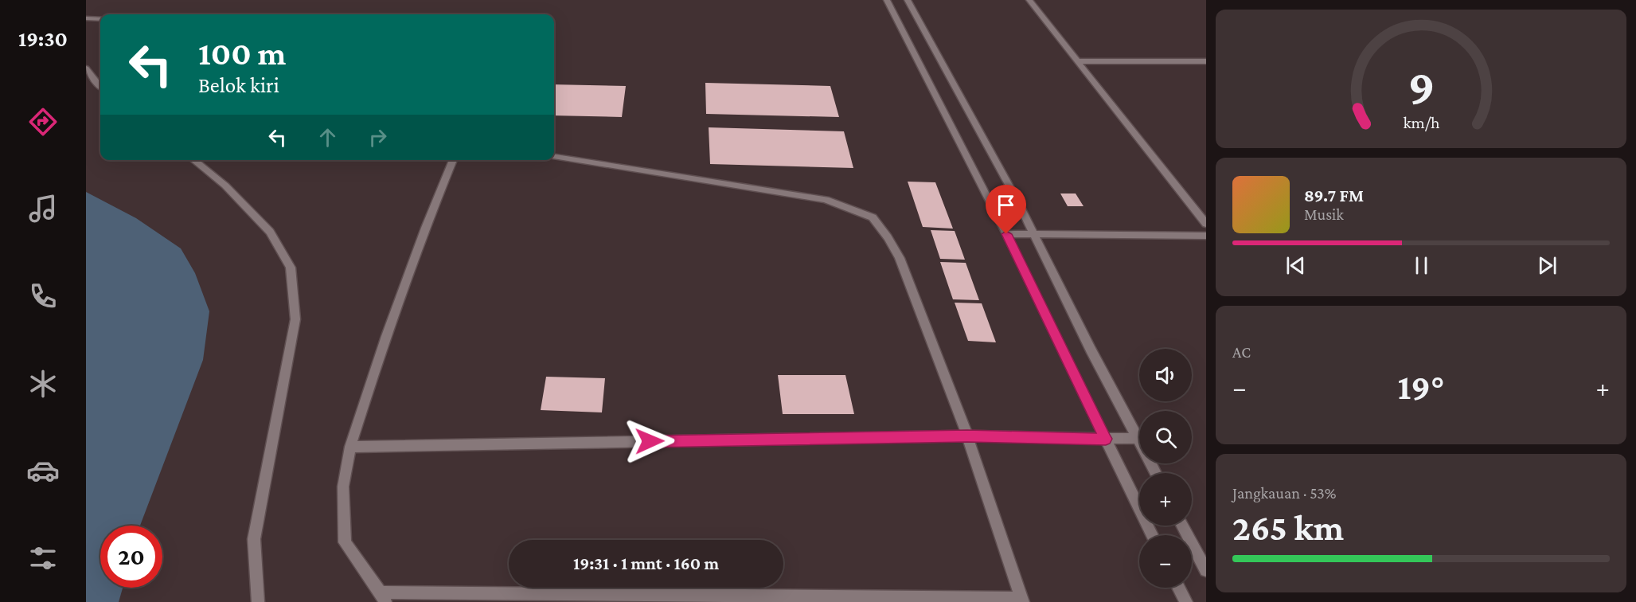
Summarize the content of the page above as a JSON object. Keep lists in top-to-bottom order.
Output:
{
  "page": {
    "tabs": "19:30",
    "turn": ["100 m", "Belok kiri"],
    "song": ["89.7 FM", "Musik"],
    "tile": [
      "AC",
      ["Jangkauan · 53%", "265 km"]
    ],
    "map_buttons": ["+", "−"],
    "heat": ["−", "19°", "+"],
    "limit": "20",
    "trip": "19:31 · 1 mnt · 160 m",
    "gauge": ["9", "km/h"]
  }
}
